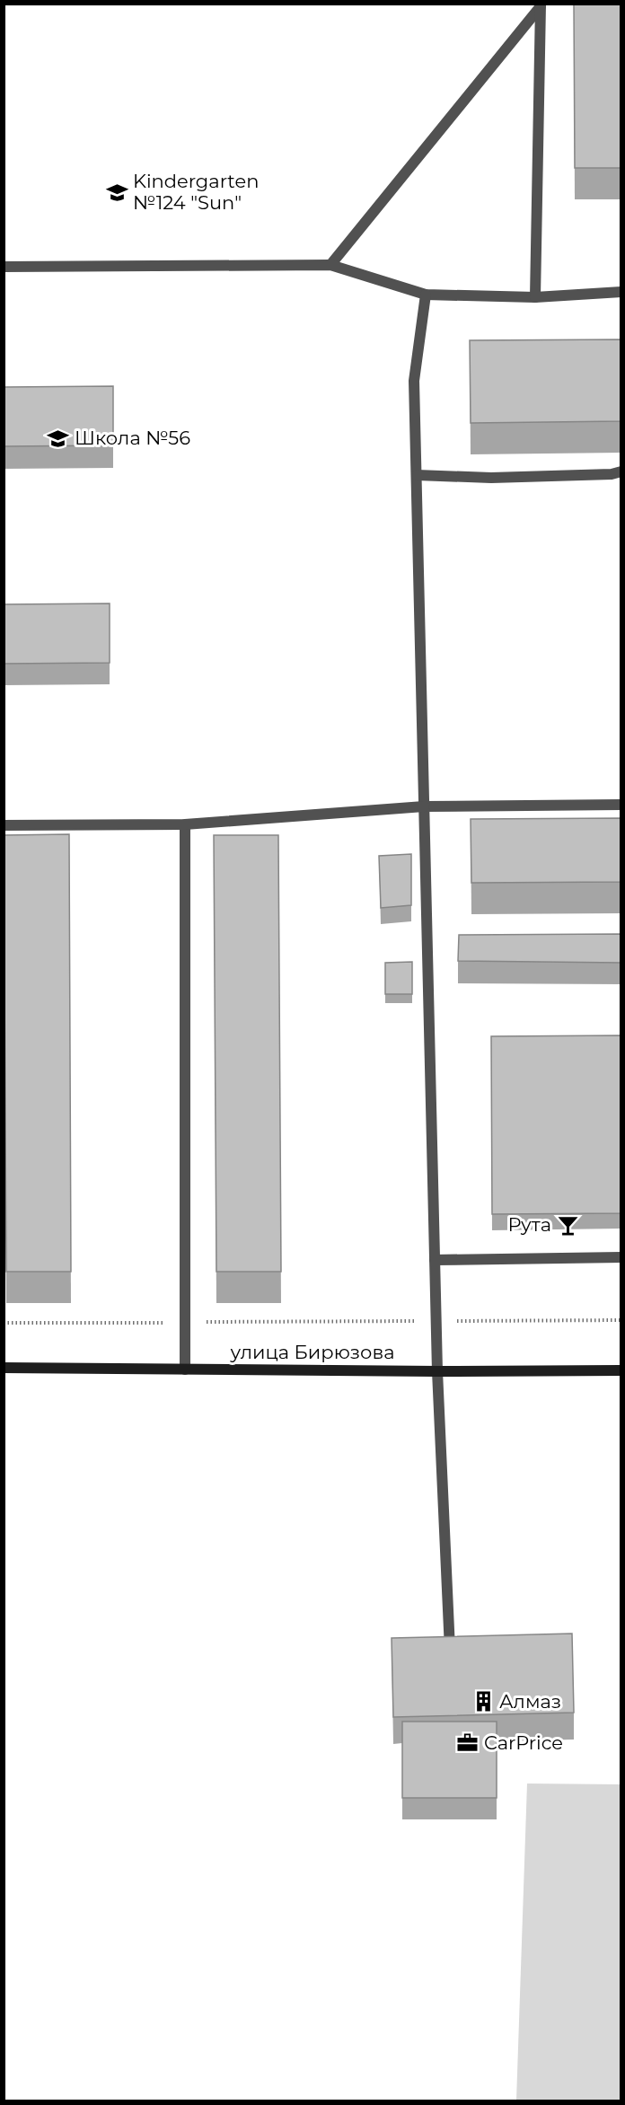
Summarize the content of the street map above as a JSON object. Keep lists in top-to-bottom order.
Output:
{
  "streets": {
    "main road": ["улица Бирюзова"]
  },
  "places": {
    "school or university": ["Kindergarten №124 \"Sun\"", "Школа №56"],
    "bar": ["Рута"],
    "building": ["Алмаз"],
    "office": ["CarPrice"]
  }
}
